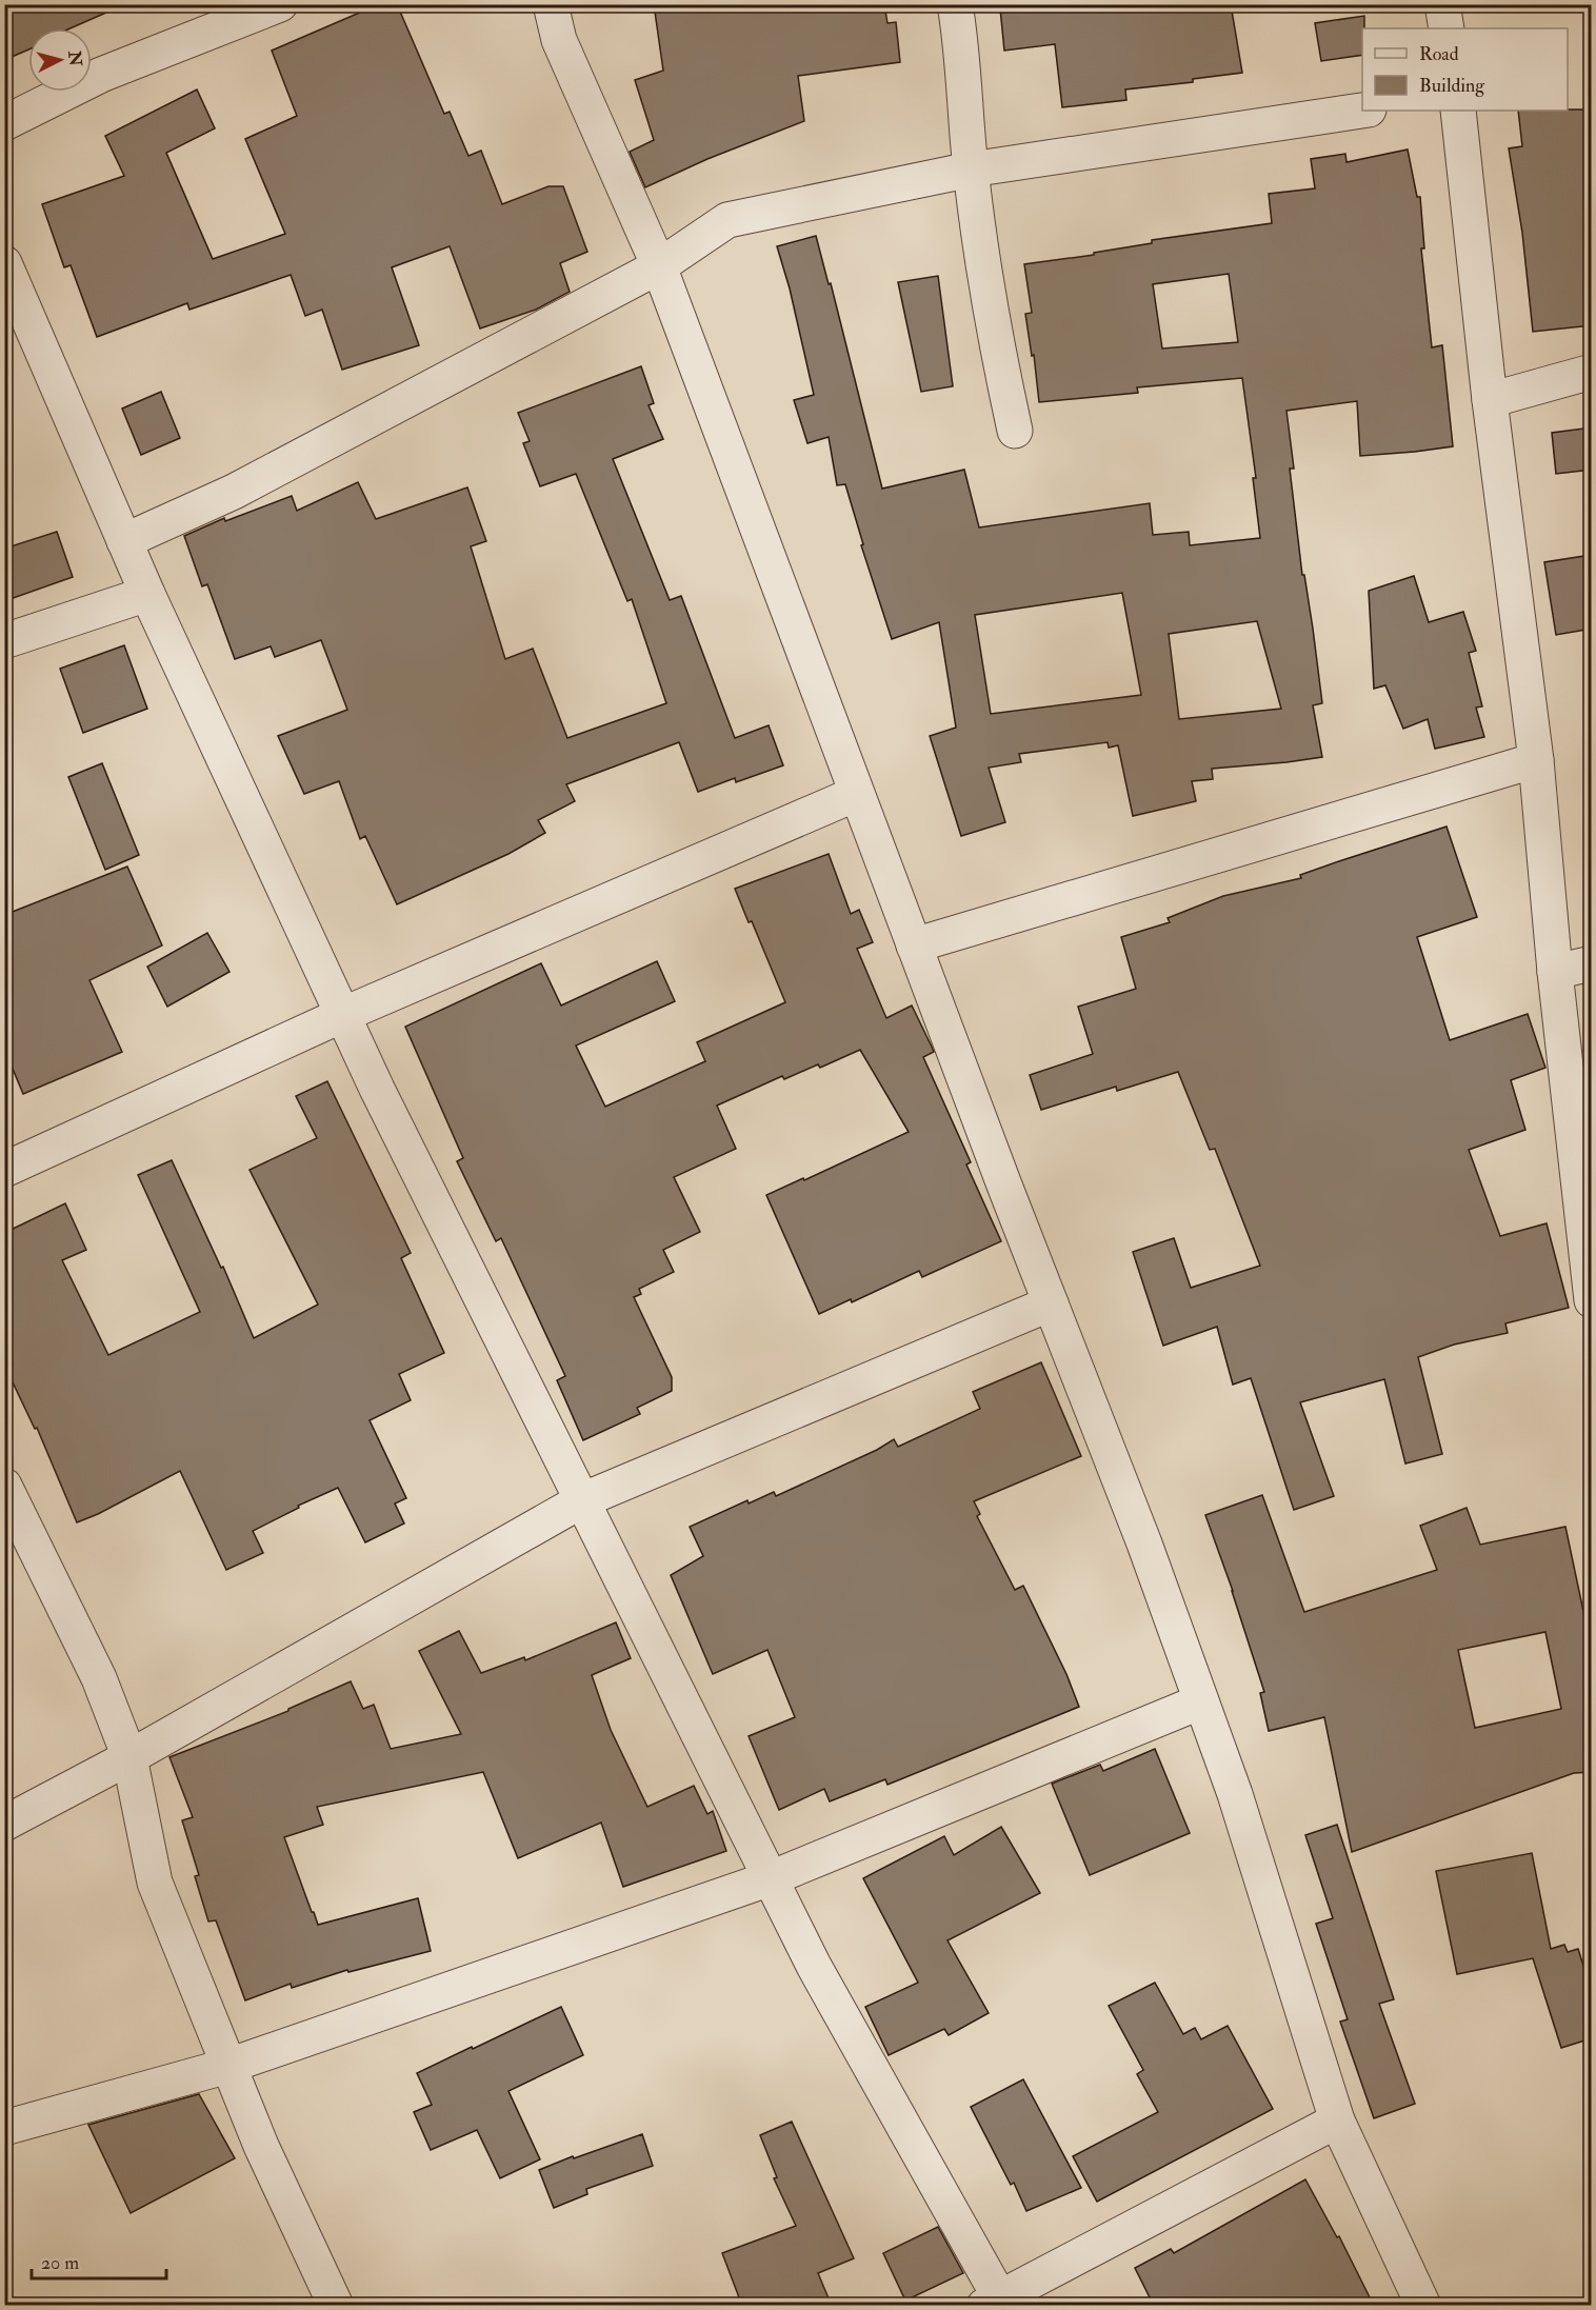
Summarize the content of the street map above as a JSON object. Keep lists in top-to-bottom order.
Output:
{
  "legend": ["Road", "Building"],
  "scale_bar": "20 m",
  "north": "right"
}
